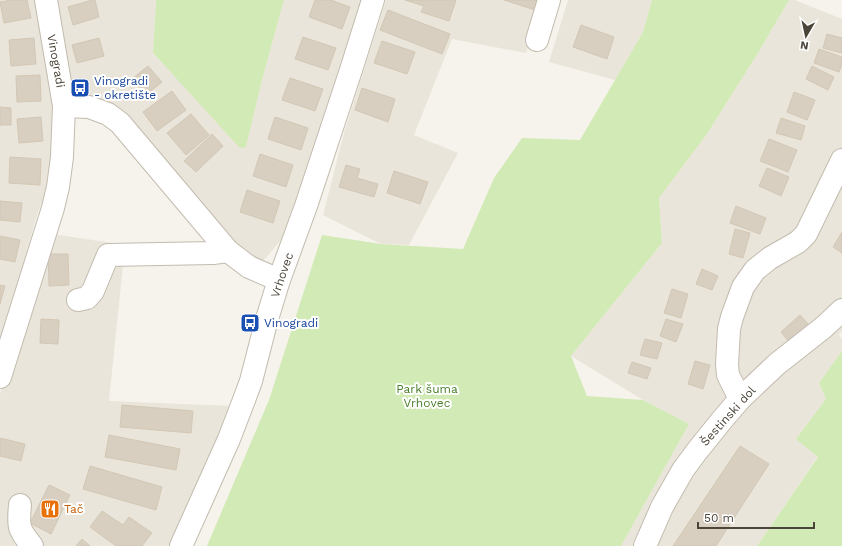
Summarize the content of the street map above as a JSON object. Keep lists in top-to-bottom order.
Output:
{
  "streets": {
    "street": ["Vinogradi", "Vrhovec", "Šestinski dol"]
  },
  "parks": ["Park šuma Vrhovec"],
  "places": {
    "bus stop": ["Vinogradi - okretište", "Vinogradi"],
    "restaurant": ["Tač"]
  },
  "scale_bar": "50 m",
  "north": "bottom"
}
